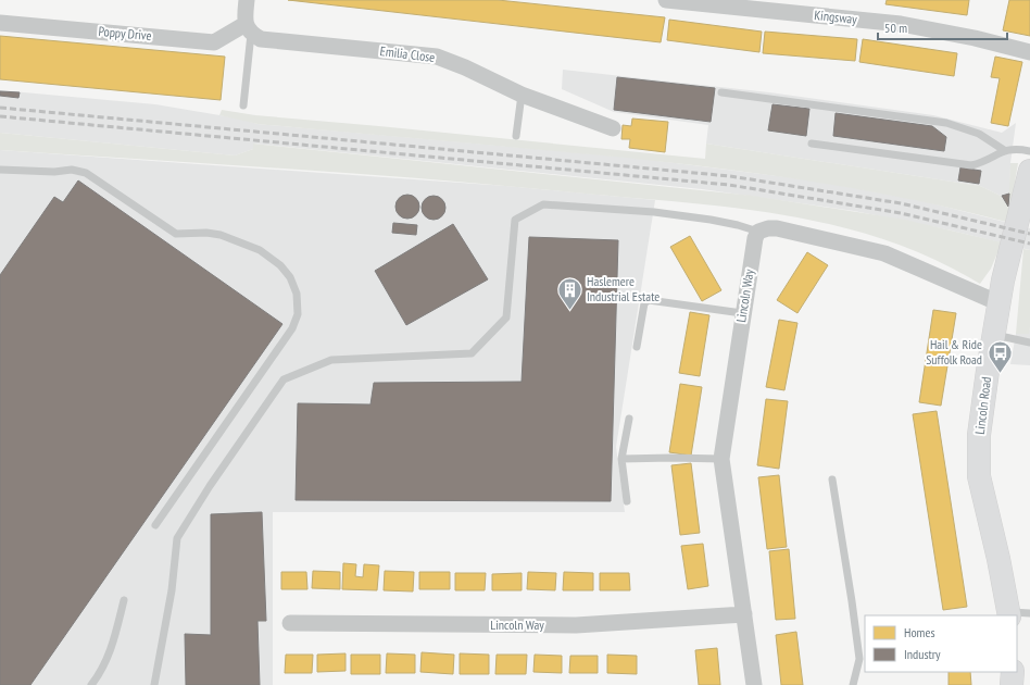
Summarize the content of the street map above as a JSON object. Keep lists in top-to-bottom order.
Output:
{
  "streets": {
    "street": [
      "Kingsway",
      "Poppy Drive",
      "Emilia Close",
      "Lincoln Way",
      "Lincoln Road"
    ]
  },
  "crossings": [
    ["Poppy Drive", "Emilia Close"]
  ],
  "places": {
    "building": ["Haslemere Industrial Estate"],
    "bus stop": ["Hail & Ride Suffolk Road"]
  },
  "legend": ["Homes", "Industry"],
  "scale_bar": "50 m"
}
